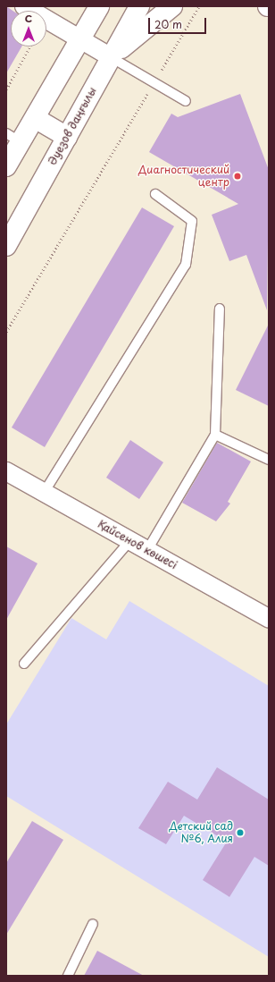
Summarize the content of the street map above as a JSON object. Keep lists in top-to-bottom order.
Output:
{
  "streets": {
    "main road": ["Әуезов даңғылы"],
    "street": ["Қайсенов көшесі"]
  },
  "places": ["Диагностический центр", "Детский сад №6, Алия"],
  "scale_bar": "20 m",
  "north": "top"
}
